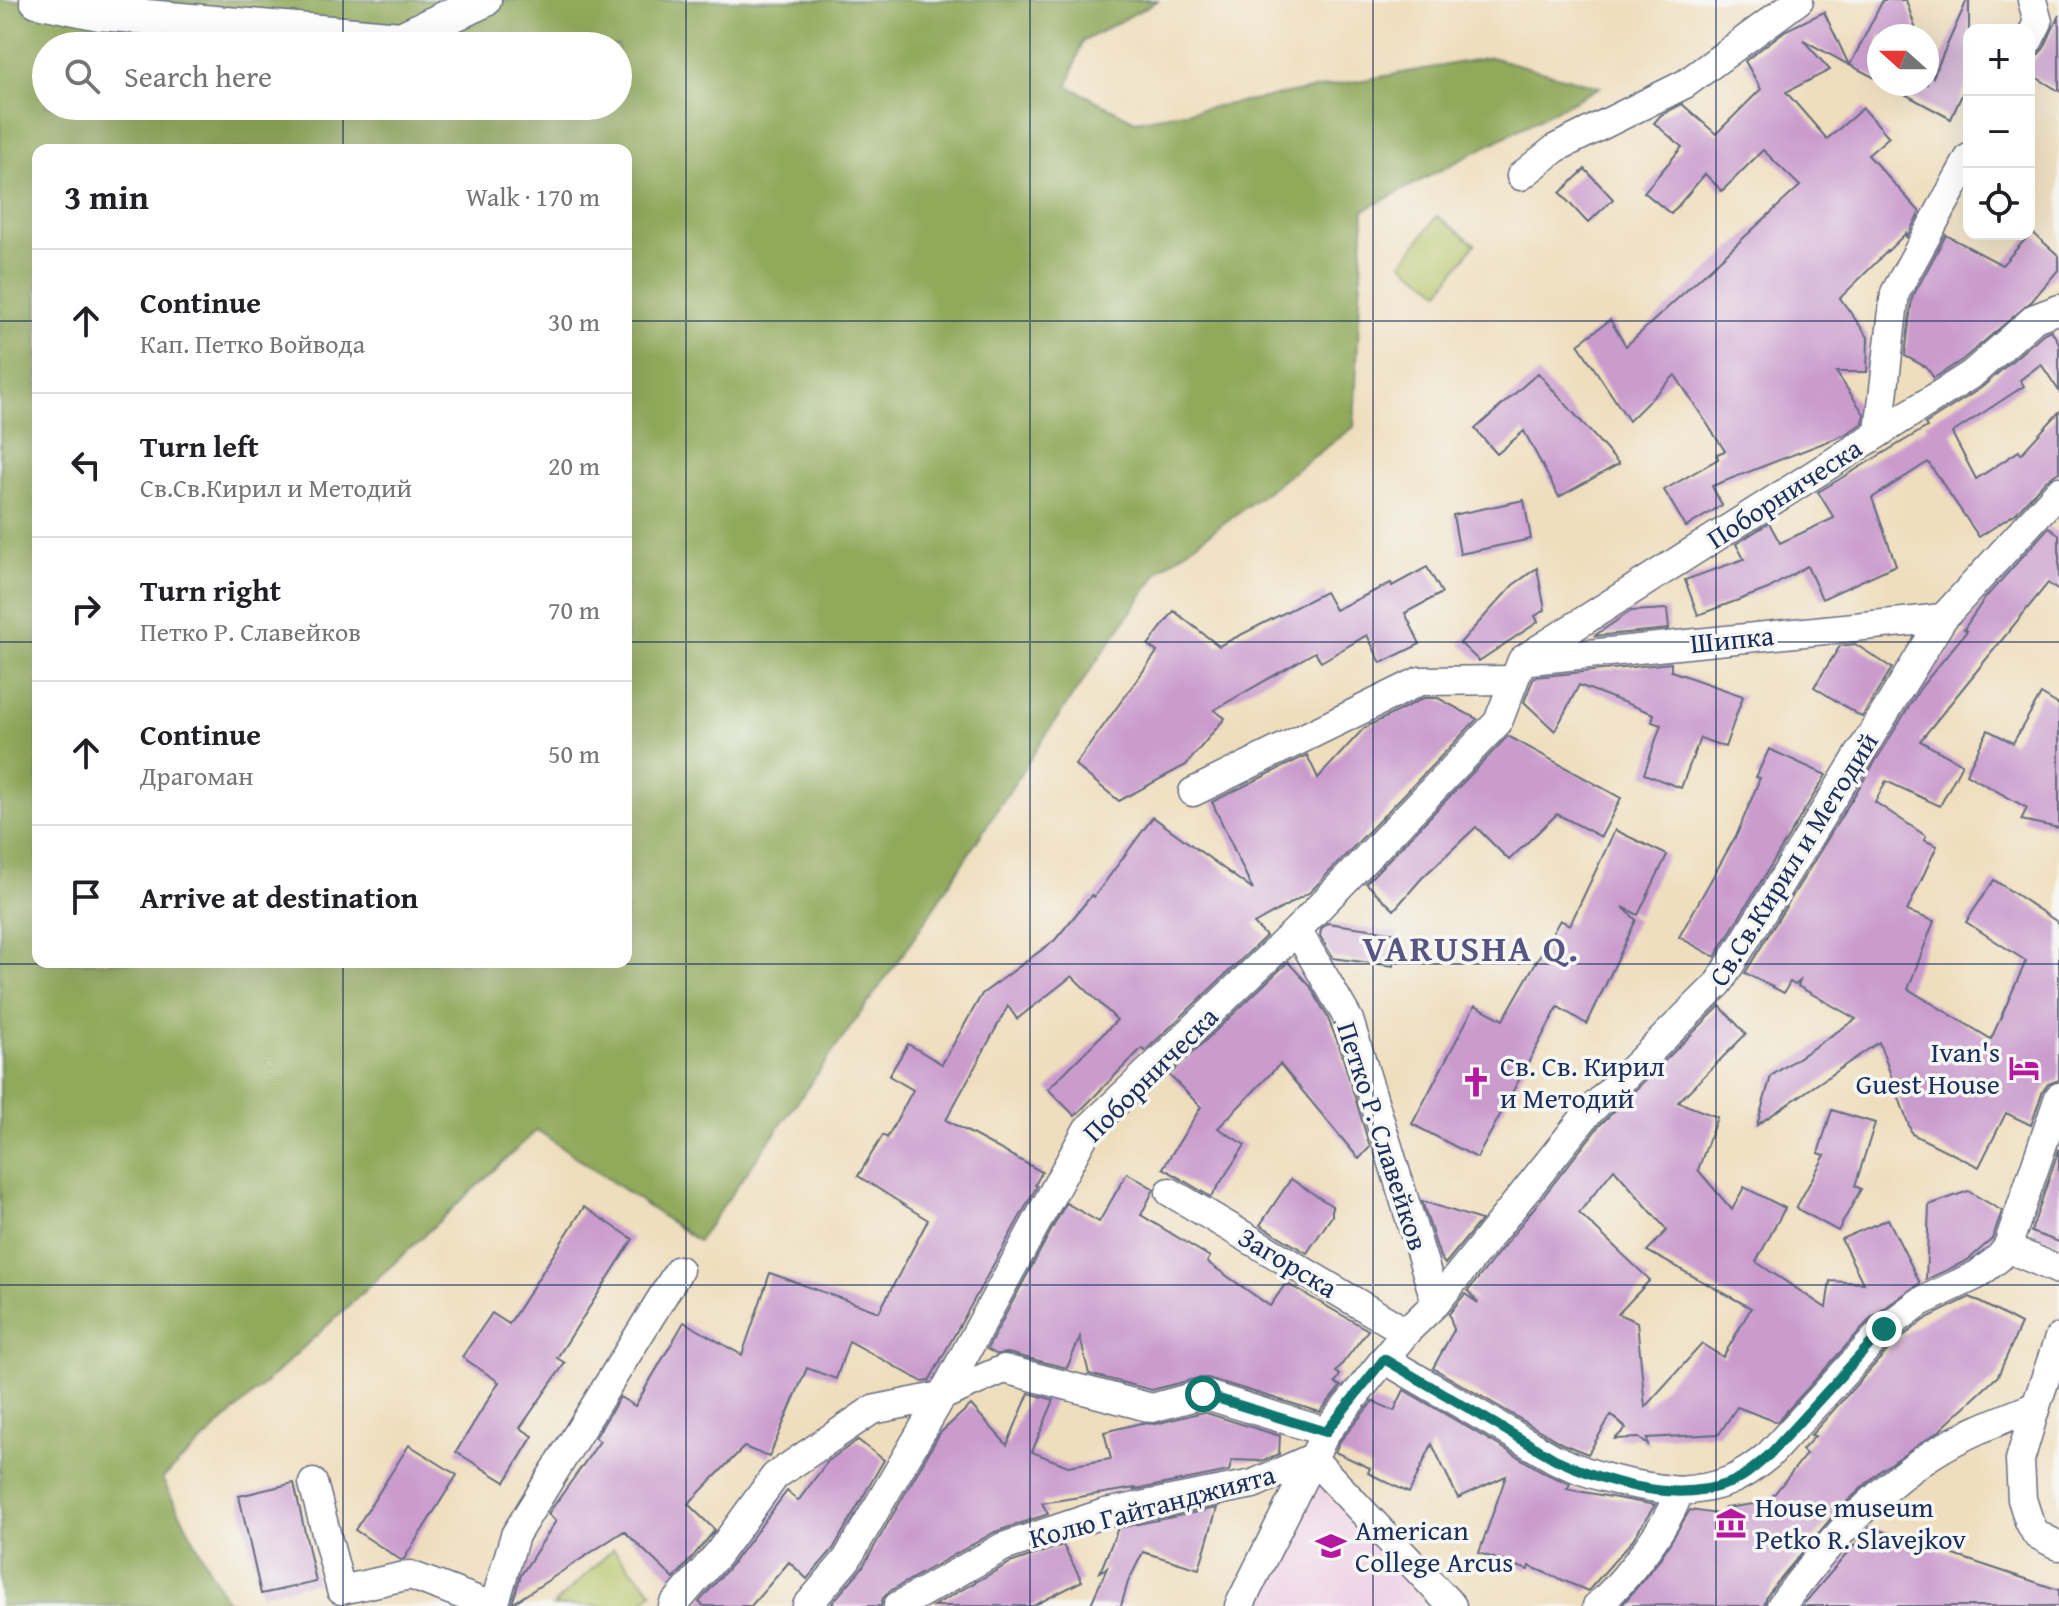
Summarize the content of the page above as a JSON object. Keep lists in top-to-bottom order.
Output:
{
  "streets": {
    "street": [
      "Поборническа",
      "Шипка",
      "Св.Св.Кирил и Методий",
      "Петко Р. Славейков",
      "Загорска",
      "Колю Гайтанджията"
    ]
  },
  "crossings": [
    ["Поборническа", "Шипка"],
    ["Поборническа", "Петко Р. Славейков"],
    ["Шипка", "Св.Св.Кирил и Методий"],
    ["Св.Св.Кирил и Методий", "Петко Р. Славейков"],
    ["Св.Св.Кирил и Методий", "Загорска"],
    ["Св.Св.Кирил и Методий", "Колю Гайтанджията"]
  ],
  "districts": ["VARUSHA Q."],
  "places": {
    "hotel": ["Ivan's Guest House"],
    "church": ["Св. Св. Кирил и Методий"],
    "museum": ["House museum Petko R. Slavejkov"],
    "school or university": ["American College Arcus"]
  },
  "north": "left",
  "page": {
    "map_buttons": ["+", "−"],
    "search": "Search here",
    "heading": ["3 min", "Walk · 170 m"],
    "list": [
      ["Continue", "Кап. Петко Войвода", "30 m"],
      ["Turn left", "Св.Св.Кирил и Методий", "20 m"],
      ["Turn right", "Петко Р. Славейков", "70 m"],
      ["Continue", "Драгоман", "50 m"],
      "Arrive at destination"
    ]
  }
}
